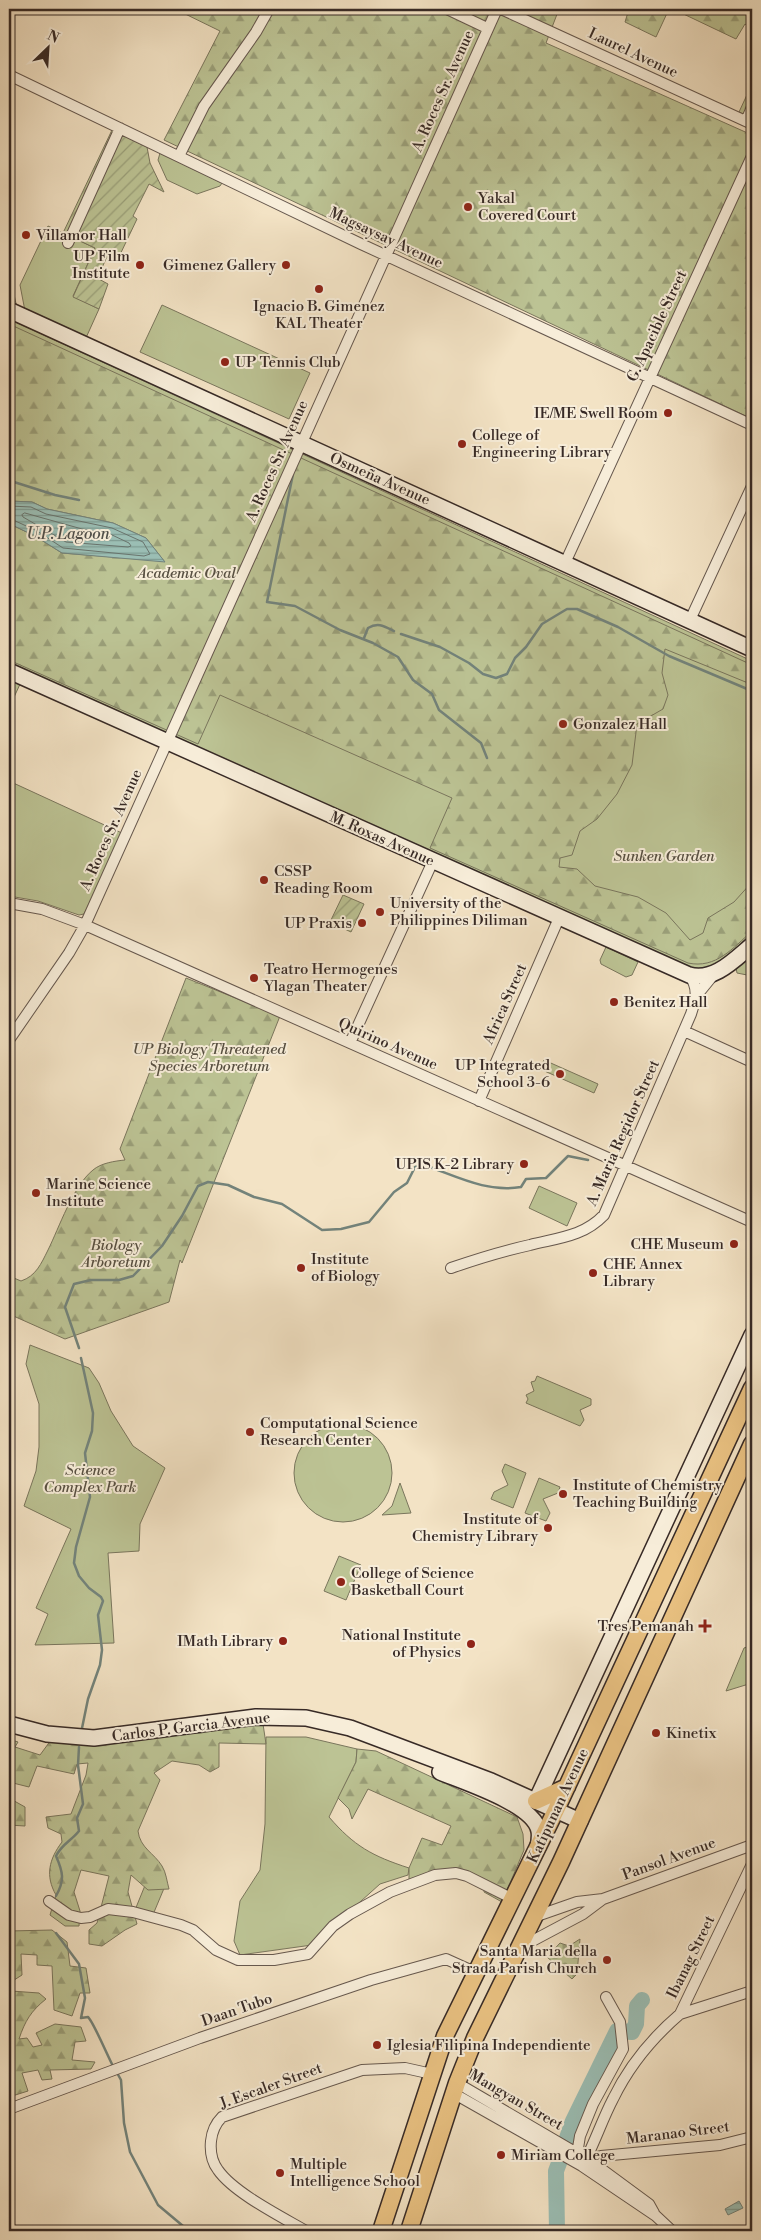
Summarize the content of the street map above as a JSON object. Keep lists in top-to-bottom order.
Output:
{
  "streets": {
    "main road": ["Katipunan Avenue"],
    "street": [
      "Laurel Avenue",
      "A. Roces Sr. Avenue",
      "Magsaysay Avenue",
      "G. Apacible Street",
      "Osmeña Avenue",
      "M. Roxas Avenue",
      "Africa Street",
      "Quirino Avenue",
      "A. Maria Regidor Street",
      "Carlos P. Garcia Avenue",
      "Pansol Avenue",
      "Ibanag Street",
      "Daan Tubo",
      "J. Escaler Street",
      "Mangyan Street",
      "Maranao Street"
    ]
  },
  "crossings": [
    ["A. Roces Sr. Avenue", "Magsaysay Avenue"],
    ["A. Roces Sr. Avenue", "Osmeña Avenue"],
    ["A. Roces Sr. Avenue", "M. Roxas Avenue"],
    ["A. Roces Sr. Avenue", "Quirino Avenue"],
    ["Magsaysay Avenue", "G. Apacible Street"],
    ["G. Apacible Street", "Osmeña Avenue"],
    ["M. Roxas Avenue", "Africa Street"],
    ["M. Roxas Avenue", "A. Maria Regidor Street"],
    ["Africa Street", "Quirino Avenue"],
    ["Quirino Avenue", "A. Maria Regidor Street"],
    ["Carlos P. Garcia Avenue", "Katipunan Avenue"],
    ["Katipunan Avenue", "Pansol Avenue"],
    ["Katipunan Avenue", "Daan Tubo"],
    ["Katipunan Avenue", "J. Escaler Street"],
    ["Katipunan Avenue", "Mangyan Street"],
    ["Pansol Avenue", "Ibanag Street"],
    ["Ibanag Street", "Mangyan Street"],
    ["Ibanag Street", "Maranao Street"],
    ["Mangyan Street", "Maranao Street"]
  ],
  "water": ["U.P. Lagoon"],
  "parks": [
    "Academic Oval",
    "Sunken Garden",
    "UP Biology Threatened Species Arboretum",
    "Biology Arboretum",
    "Science Complex Park"
  ],
  "places": {
    "other": [
      "Yakal Covered Court",
      "Villamor Hall",
      "UP Film Institute",
      "Gimenez Gallery",
      "Ignacio B. Gimenez KAL Theater",
      "UP Tennis Club",
      "IE/ME Swell Room",
      "College of Engineering Library",
      "Gonzalez Hall",
      "CSSP Reading Room",
      "University of the Philippines Diliman",
      "UP Praxis",
      "Teatro Hermogenes Ylagan Theater",
      "Benitez Hall",
      "UP Integrated School 3-6",
      "UPIS K-2 Library",
      "Marine Science Institute",
      "CHE Museum",
      "Institute of Biology",
      "CHE Annex Library",
      "Computational Science Research Center",
      "Institute of Chemistry Teaching Building",
      "Institute of Chemistry Library",
      "College of Science Basketball Court",
      "IMath Library",
      "National Institute of Physics",
      "Kinetix",
      "Santa Maria della Strada Parish Church",
      "Iglesia Filipina Independiente",
      "Miriam College",
      "Multiple Intelligence School"
    ],
    "health": ["Tres Pemanah"]
  },
  "north": "top right"
}
